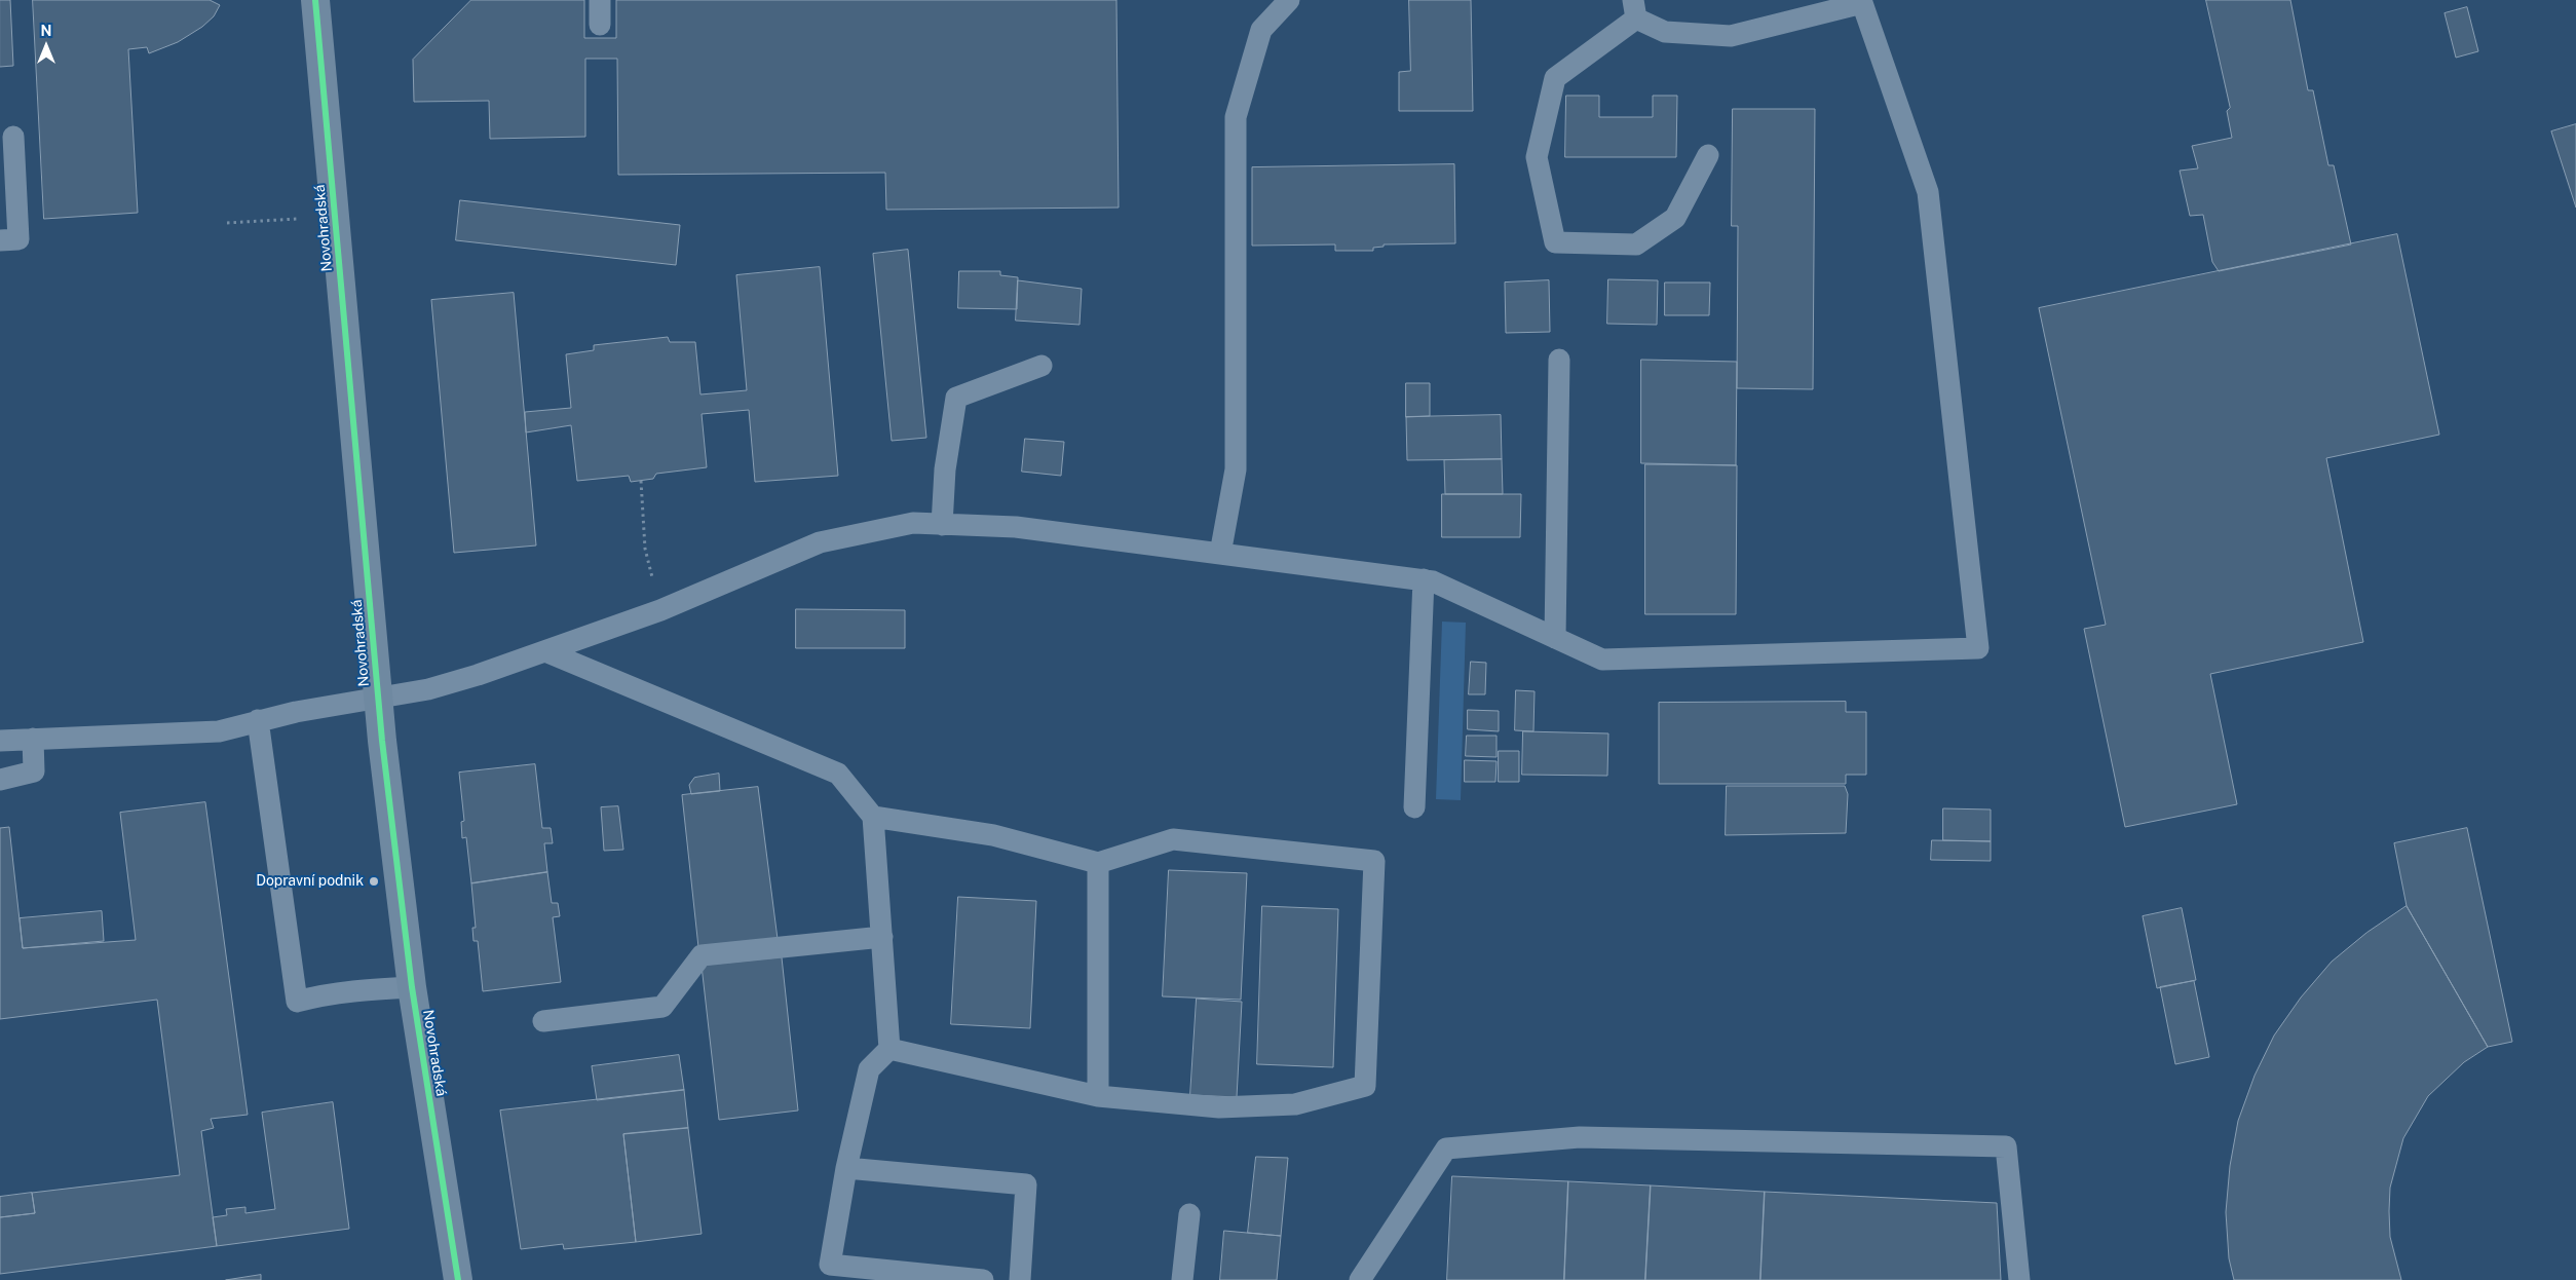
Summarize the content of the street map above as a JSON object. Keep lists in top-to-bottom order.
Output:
{
  "streets": {
    "main road": ["Novohradská"]
  },
  "places": ["Dopravní podnik"],
  "north": "top"
}
